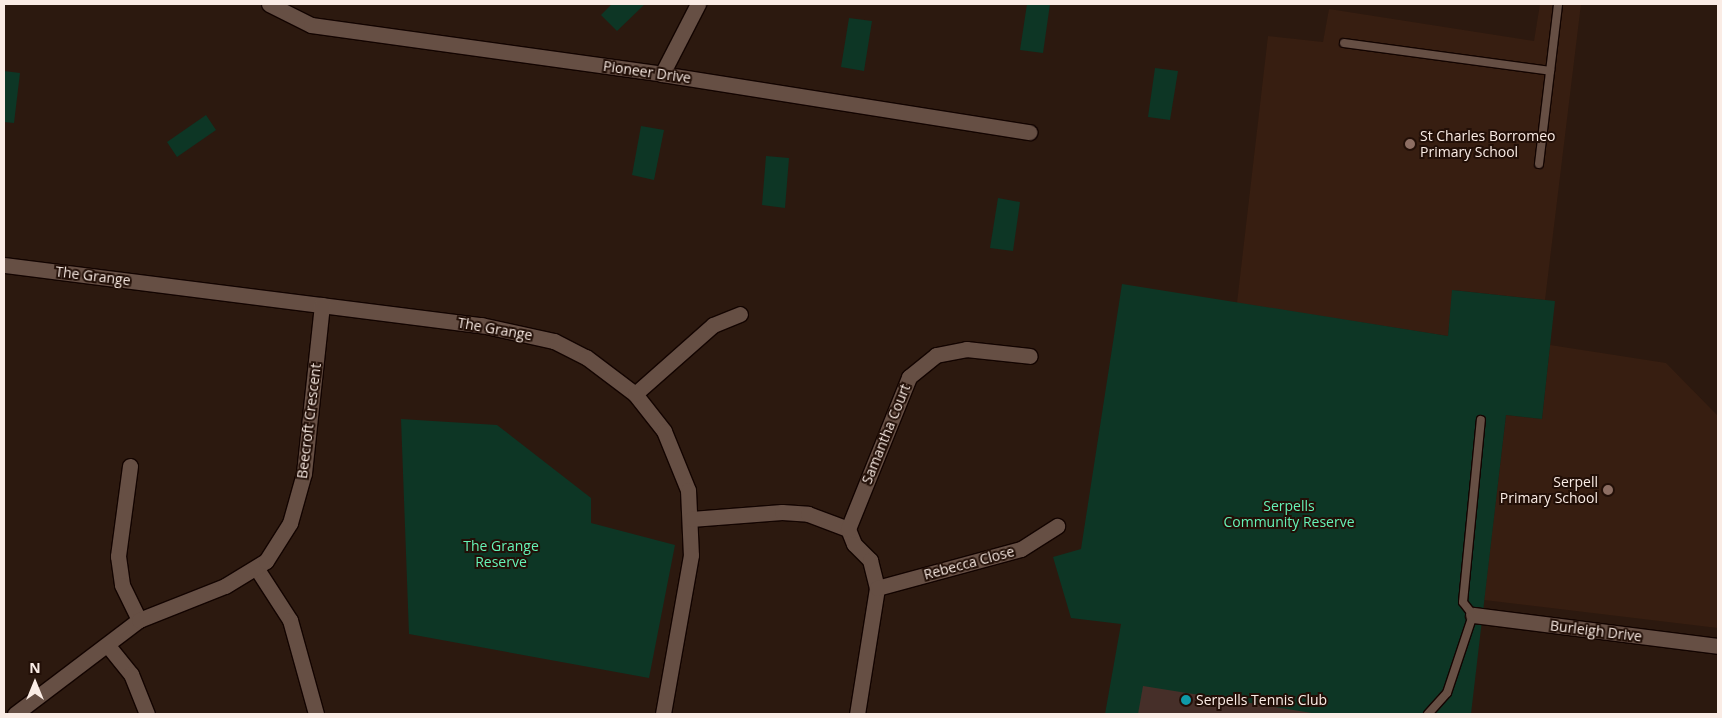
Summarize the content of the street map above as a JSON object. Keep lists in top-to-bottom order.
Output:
{
  "streets": {
    "street": [
      "Pioneer Drive",
      "The Grange",
      "Beecroft Crescent",
      "Samantha Court",
      "Rebecca Close",
      "Burleigh Drive"
    ]
  },
  "crossings": [
    ["The Grange", "Beecroft Crescent"]
  ],
  "parks": ["Serpells Community Reserve", "The Grange Reserve"],
  "places": ["St Charles Borromeo Primary School", "Serpell Primary School", "Serpells Tennis Club"],
  "north": "top"
}
